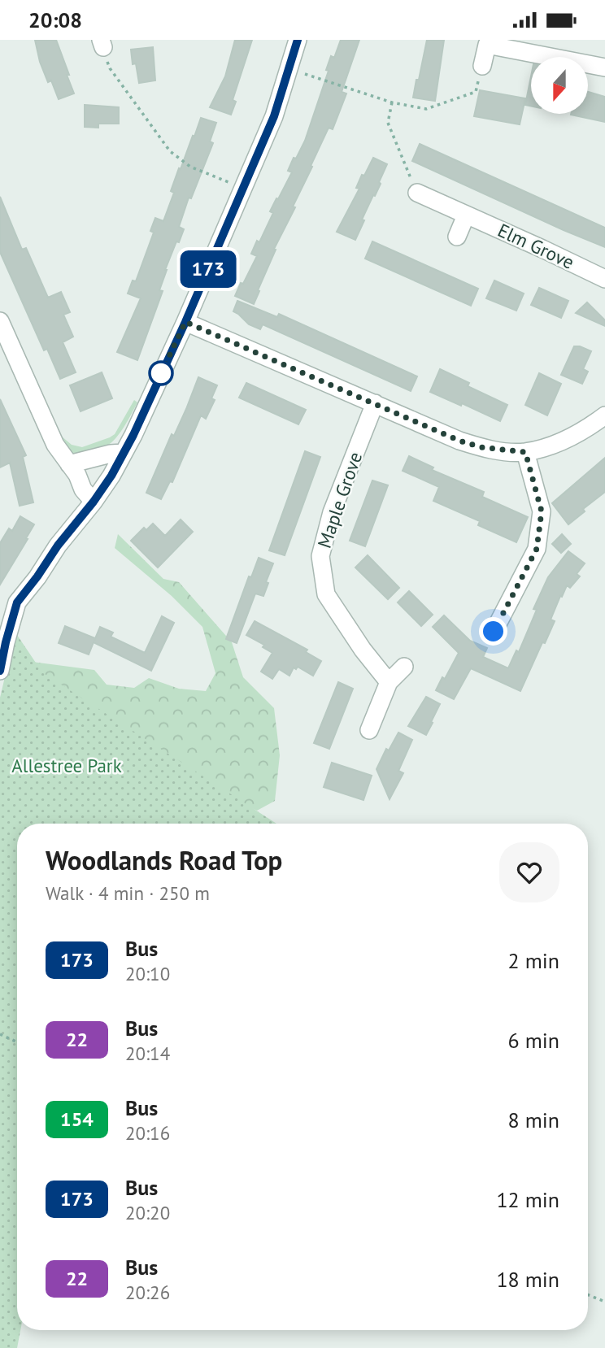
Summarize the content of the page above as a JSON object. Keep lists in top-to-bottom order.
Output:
{
  "streets": {
    "street": ["Elm Grove", "Maple Grove"]
  },
  "parks": ["Allestree Park"],
  "lines": ["bus line 173"],
  "north": "bottom",
  "page": {
    "status": "20:08",
    "on_map": "173",
    "heading": ["Woodlands Road Top", "Walk · 4 min · 250 m"],
    "list": [
      {
        "mark": "173",
        "name": "Bus",
        "note": "20:10",
        "value": "2 min"
      },
      {
        "mark": "22",
        "name": "Bus",
        "note": "20:14",
        "value": "6 min"
      },
      {
        "mark": "154",
        "name": "Bus",
        "note": "20:16",
        "value": "8 min"
      },
      {
        "mark": "173",
        "name": "Bus",
        "note": "20:20",
        "value": "12 min"
      },
      {
        "mark": "22",
        "name": "Bus",
        "note": "20:26",
        "value": "18 min"
      }
    ]
  }
}
